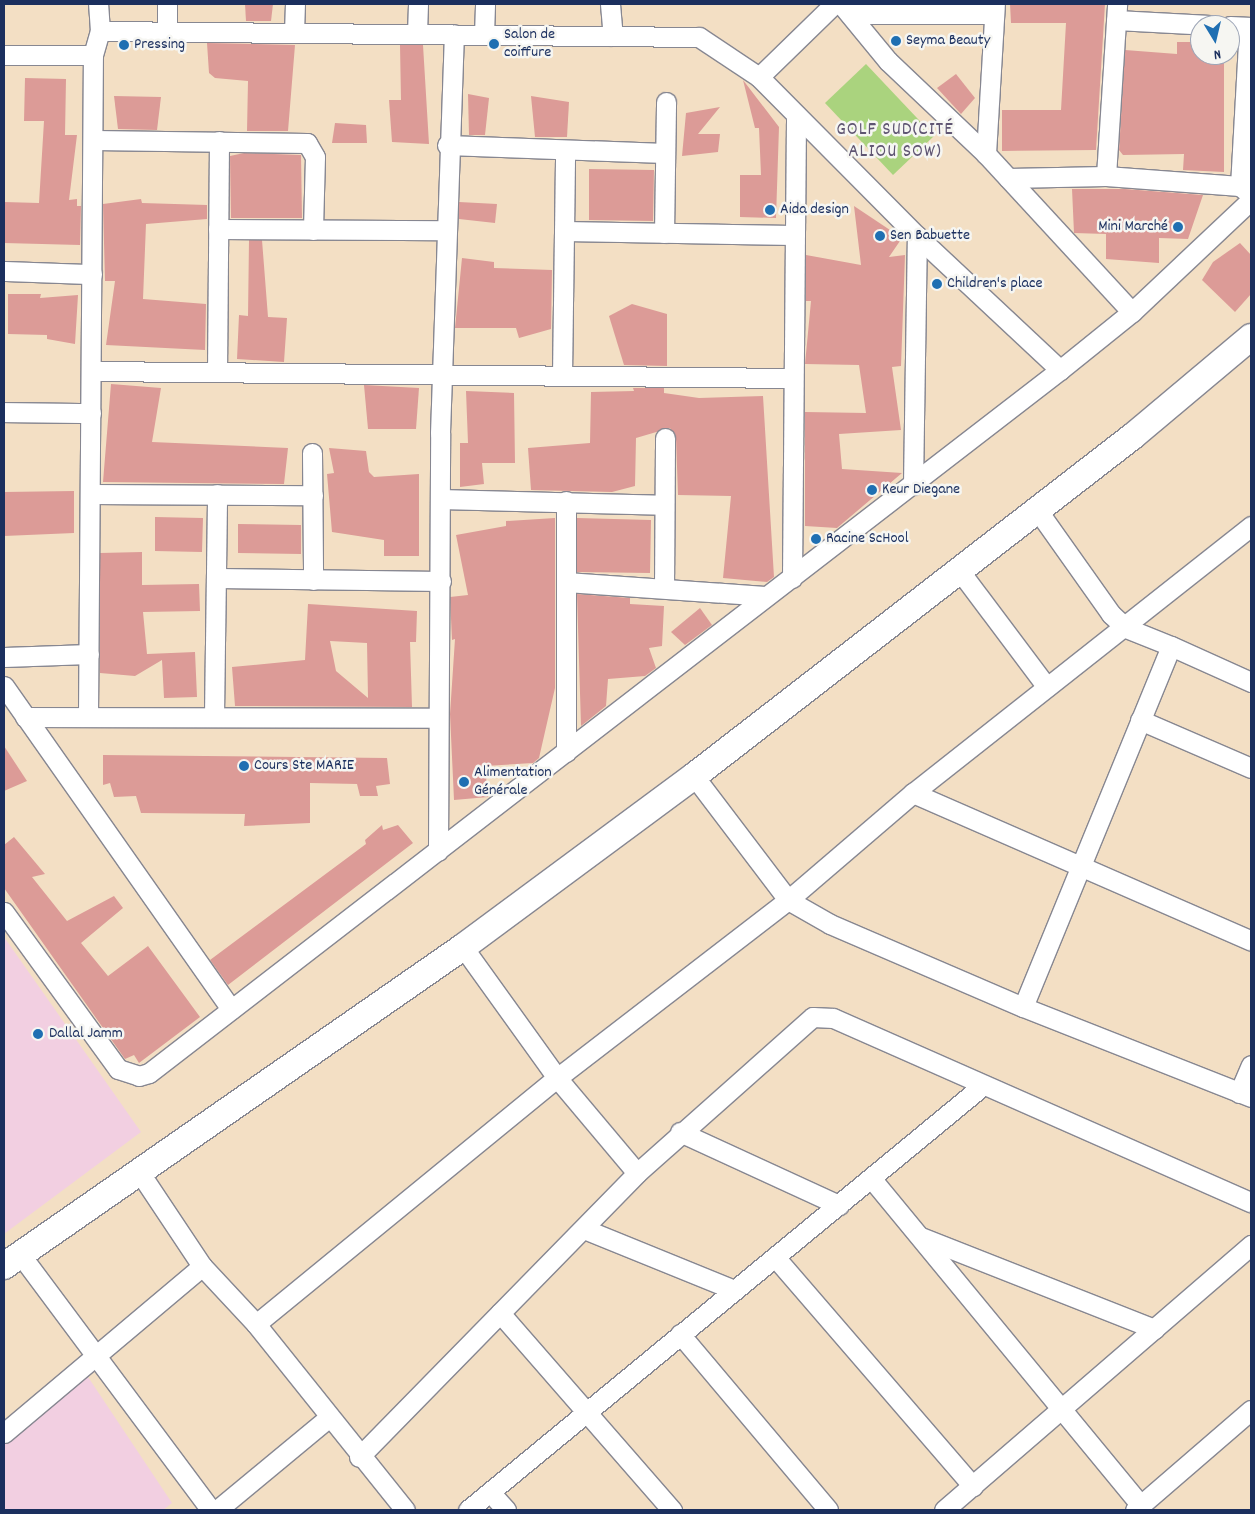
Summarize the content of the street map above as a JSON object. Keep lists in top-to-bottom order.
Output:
{
  "districts": ["GOLF SUD(CITÉ ALIOU SOW)"],
  "places": [
    "Seyma Beauty",
    "Salon de coiffure",
    "Pressing",
    "Aida design",
    "Mini Marché",
    "Sen Babuette",
    "Children's place",
    "Keur Diegane",
    "Racine ScHool",
    "Cours Ste MARIE",
    "Alimentation Générale",
    "Dallal Jamm"
  ],
  "north": "bottom"
}
